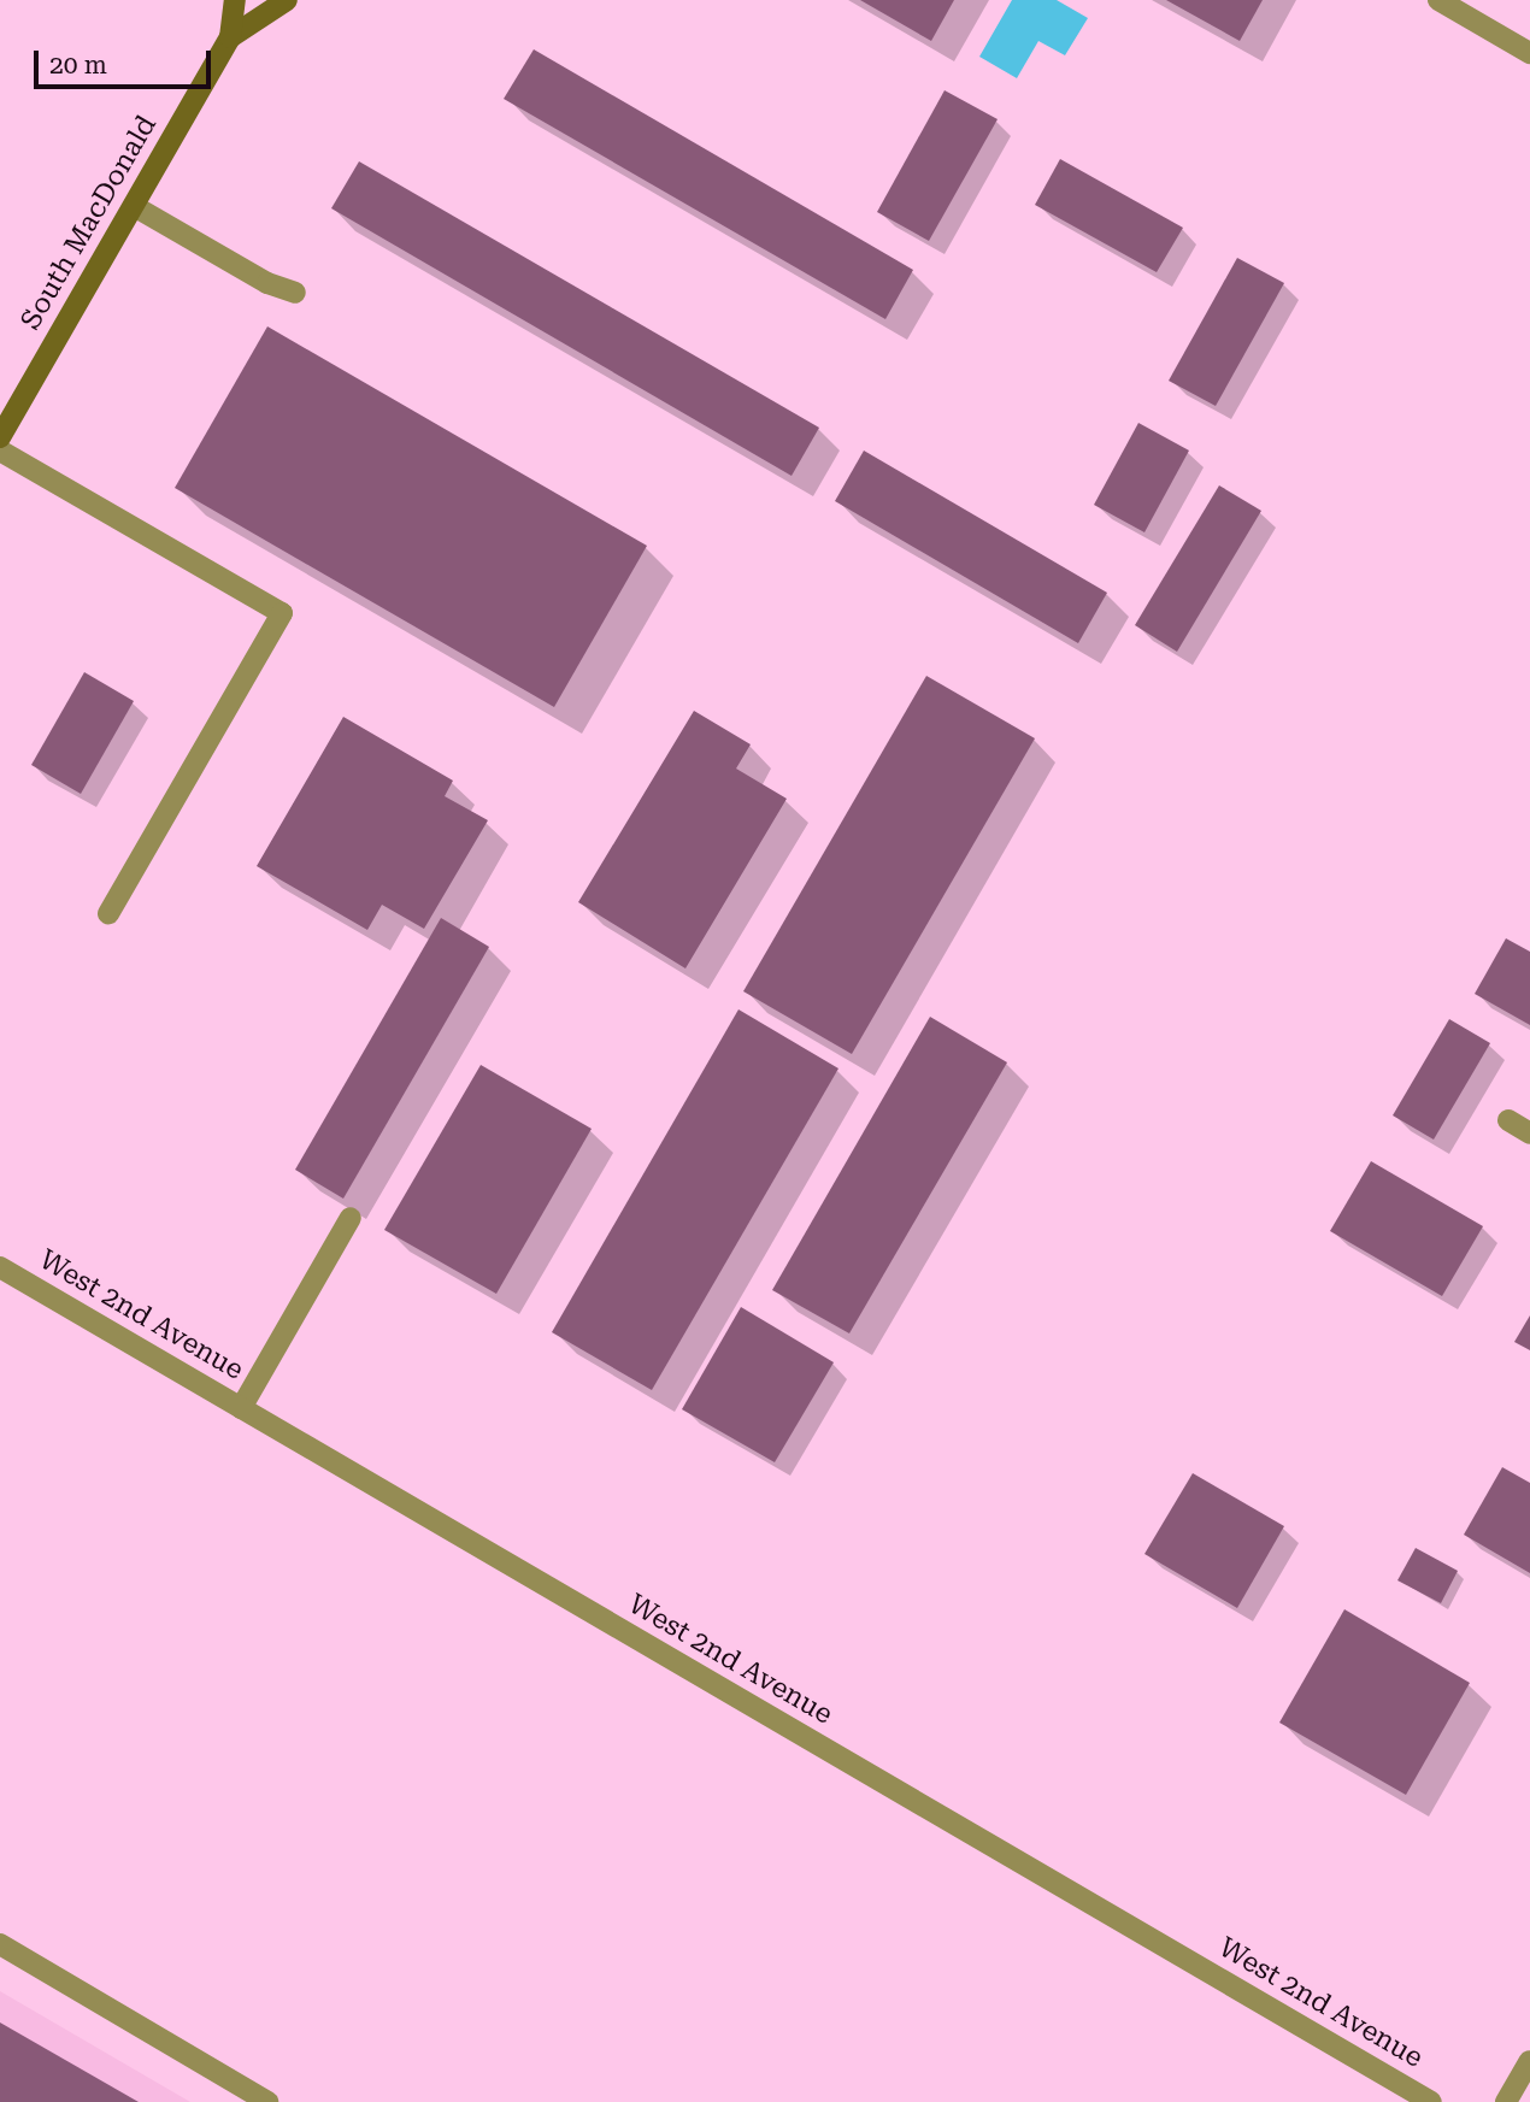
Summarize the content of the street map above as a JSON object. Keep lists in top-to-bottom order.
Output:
{
  "streets": {
    "street": ["South MacDonald", "West 2nd Avenue"]
  },
  "scale_bar": "20 m"
}
